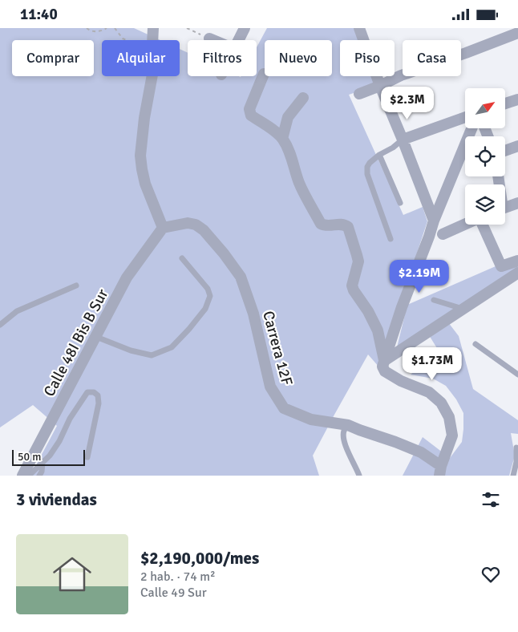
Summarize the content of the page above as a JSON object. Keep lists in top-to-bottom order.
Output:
{
  "streets": {
    "street": ["Calle 48I Bis B Sur", "Carrera 12F"]
  },
  "crossings": [
    ["Calle 48I Bis B Sur", "Carrera 12F"]
  ],
  "scale_bar": "50 m",
  "north": "top right",
  "page": {
    "status": "11:40",
    "chip": [
      "Comprar",
      "Alquilar",
      "Filtros",
      "Nuevo",
      "Piso",
      "Casa"
    ],
    "price": ["$2.3M", "$2.19M", "$1.73M"],
    "scale": "50 m",
    "heading": "3 viviendas",
    "list": [
      {
        "name": "$2,190,000/mes",
        "note": "2 hab. · 74 m² · Calle 49 Sur"
      }
    ]
  }
}
